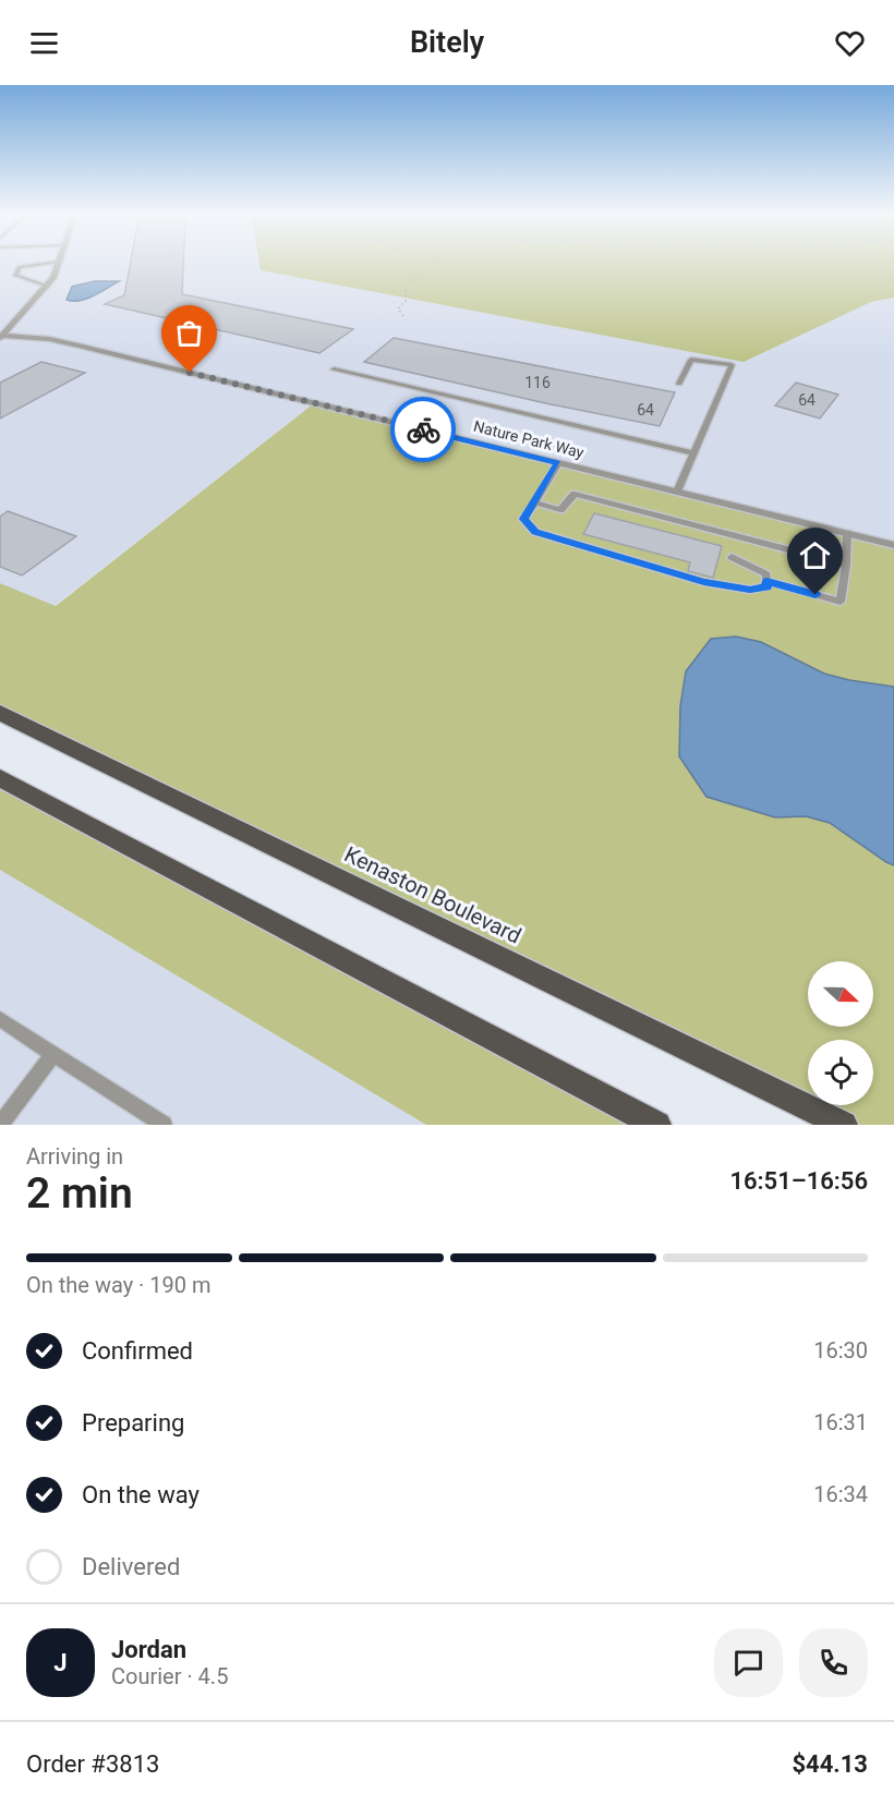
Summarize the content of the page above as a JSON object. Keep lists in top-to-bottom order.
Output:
{
  "streets": {
    "main road": ["Kenaston Boulevard"],
    "street": ["Nature Park Way"]
  },
  "house_numbers": ["116", "64", "64"],
  "north": "right",
  "page": {
    "header": "Bitely",
    "heading": ["2 min", "Arriving in", "16:51–16:56"],
    "panel": [
      "Jordan",
      "Courier · 4.5",
      "Order #3813",
      "$44.13"
    ],
    "bar": "On the way · 190 m",
    "list": [
      ["Confirmed", "16:30"],
      ["Preparing", "16:31"],
      ["On the way", "16:34"],
      "Delivered"
    ],
    "round": "J"
  }
}
